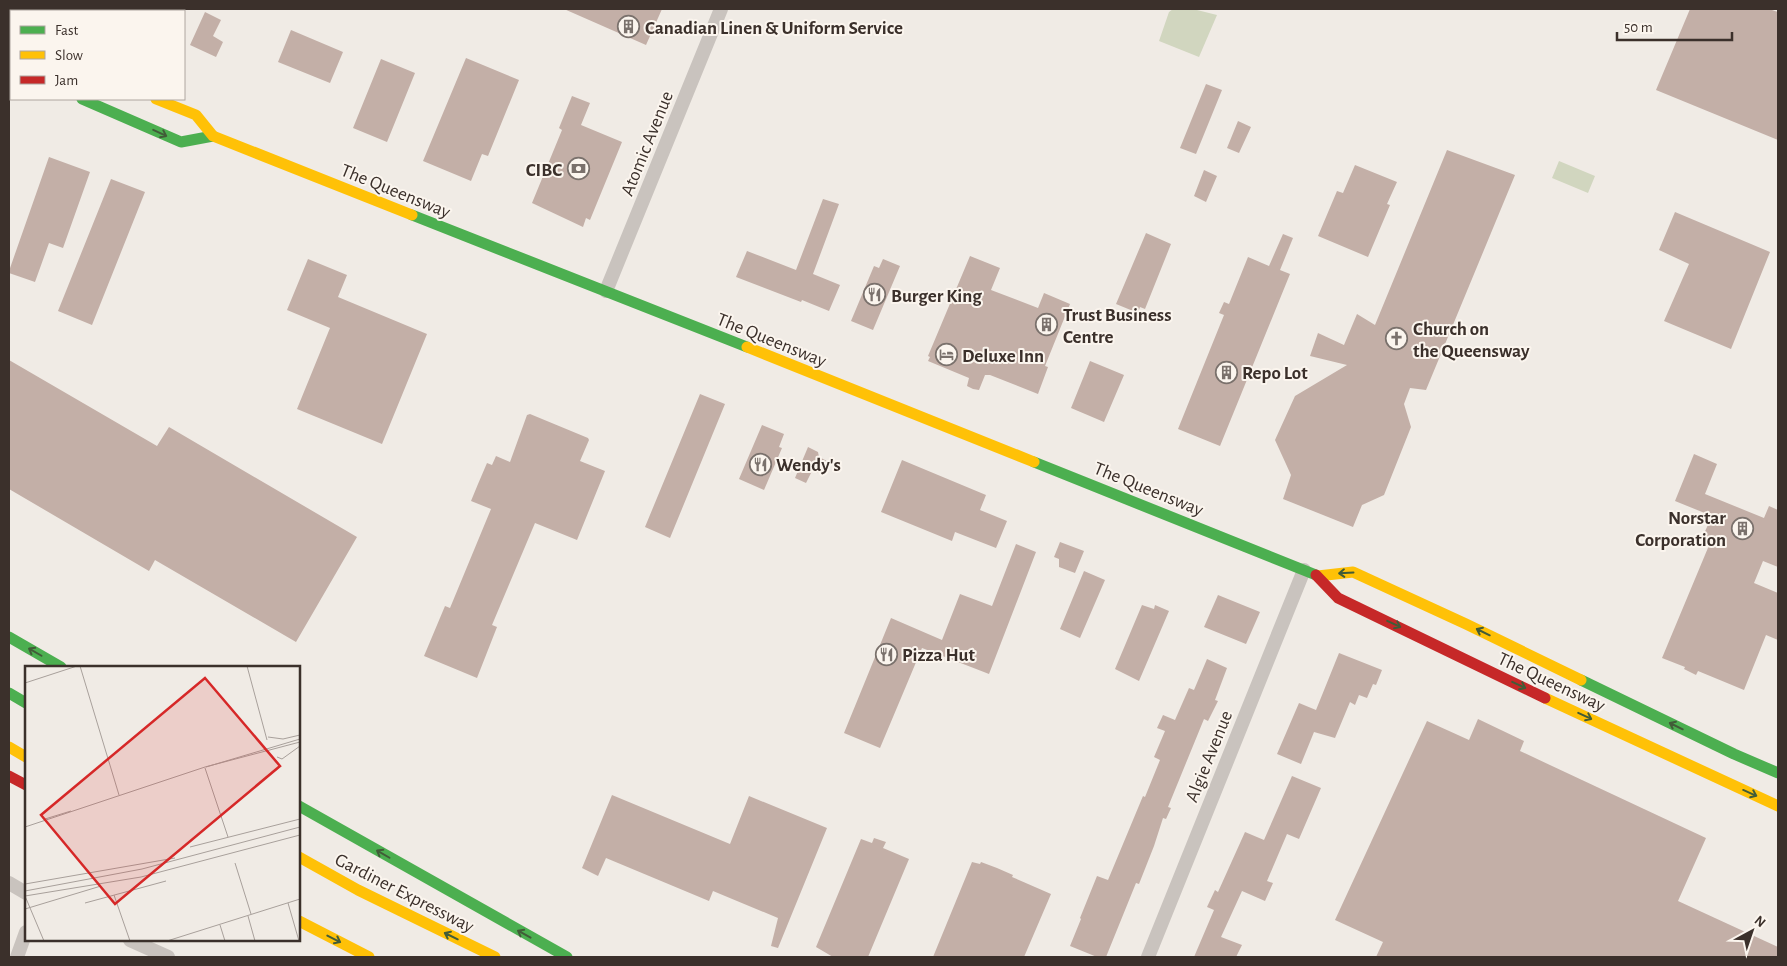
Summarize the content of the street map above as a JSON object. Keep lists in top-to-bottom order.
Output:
{
  "streets": {
    "main road": ["The Queensway", "Gardiner Expressway"],
    "street": ["Atomic Avenue", "Algie Avenue"]
  },
  "crossings": [
    ["Atomic Avenue", "The Queensway"],
    ["The Queensway", "Algie Avenue"]
  ],
  "places": {
    "building": [
      "Canadian Linen & Uniform Service",
      "Trust Business Centre",
      "Repo Lot",
      "Norstar Corporation"
    ],
    "bank": ["CIBC"],
    "restaurant": ["Burger King", "Wendy's", "Pizza Hut"],
    "church": ["Church on the Queensway"],
    "hotel": ["Deluxe Inn"]
  },
  "legend": ["Fast", "Slow", "Jam"],
  "scale_bar": "50 m",
  "north": "top right"
}
